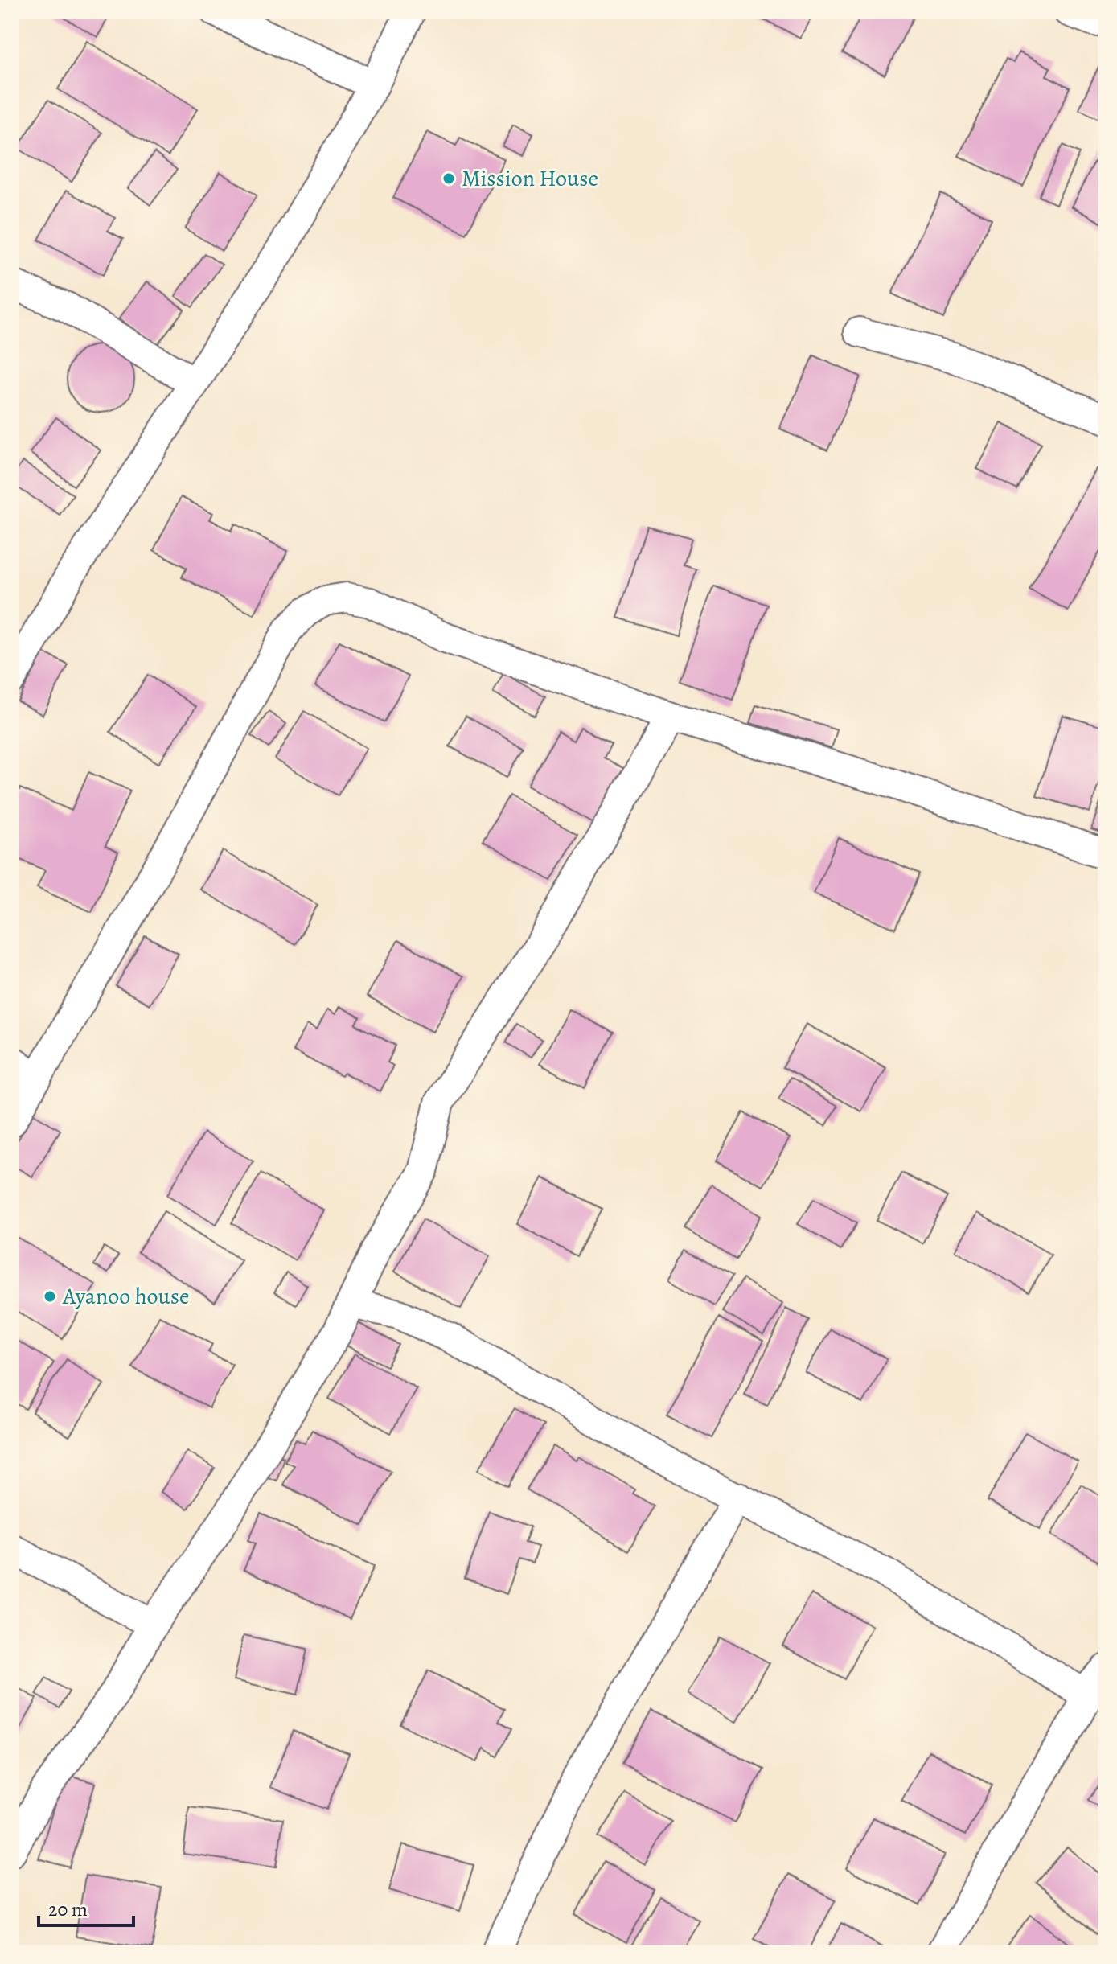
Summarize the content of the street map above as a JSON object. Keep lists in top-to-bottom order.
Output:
{
  "places": ["Mission House", "Ayanoo house"],
  "scale_bar": "20 m"
}
